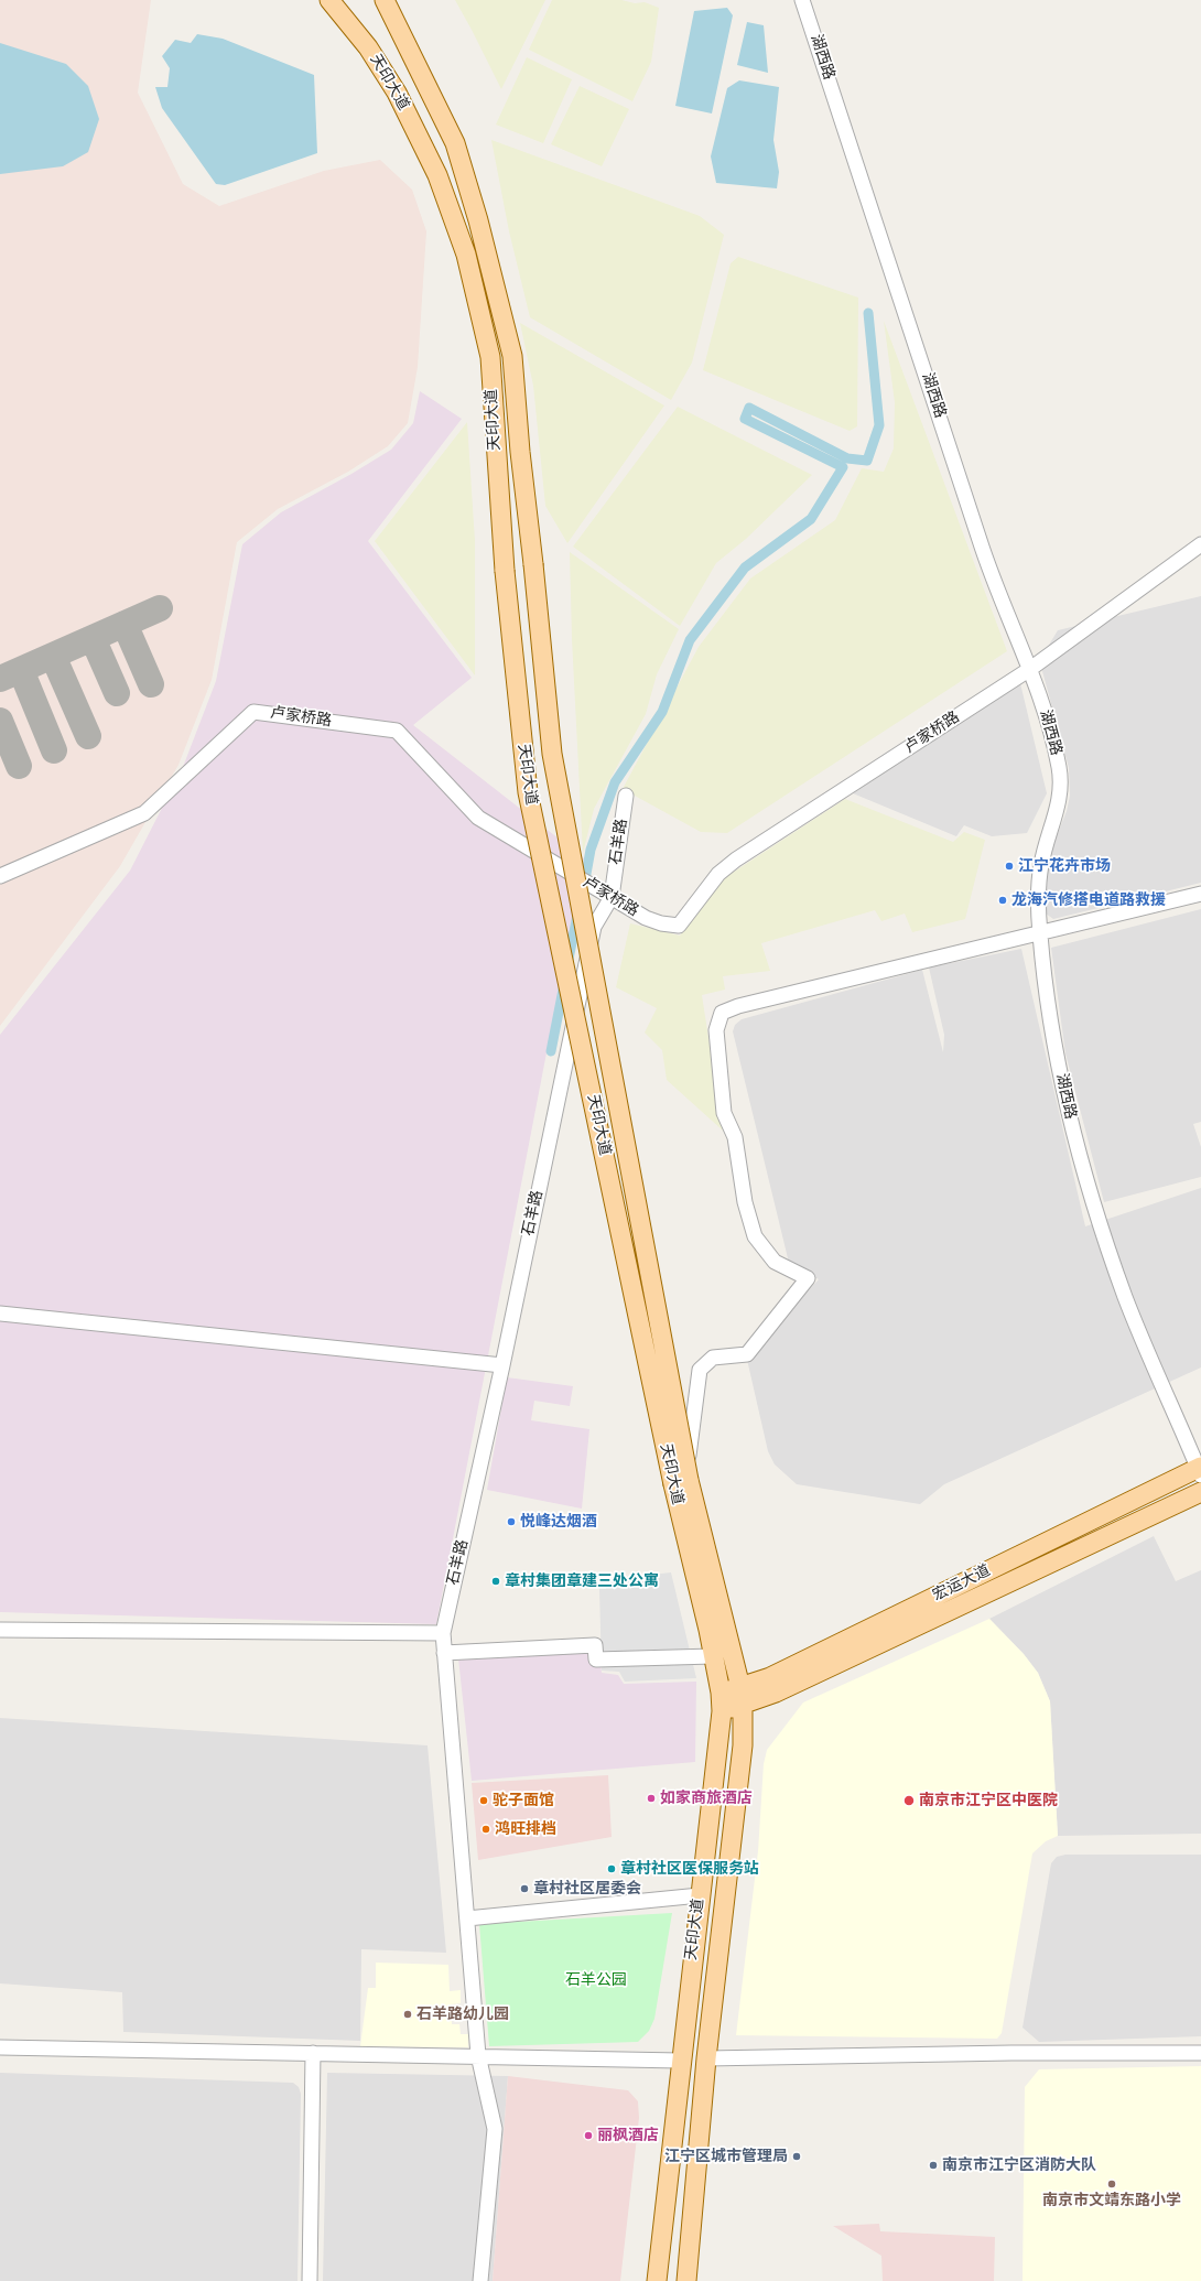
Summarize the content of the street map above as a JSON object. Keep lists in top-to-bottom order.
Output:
{
  "streets": {
    "main road": ["天印大道", "宏运大道"],
    "street": ["湖西路", "卢家桥路", "石羊路"]
  },
  "crossings": [
    ["湖西路", "卢家桥路"],
    ["湖西路", "宏运大道"],
    ["天印大道", "宏运大道"],
    ["卢家桥路", "石羊路"]
  ],
  "parks": ["石羊公园"],
  "places": [
    "江宁花卉市场",
    "龙海汽修搭电道路救援",
    "悦峰达烟酒",
    "章村集团章建三处公寓",
    "如家商旅酒店",
    "驼子面馆",
    "南京市江宁区中医院",
    "鸿旺排档",
    "章村社区医保服务站",
    "章村社区居委会",
    "石羊路幼儿园",
    "丽枫酒店",
    "江宁区城市管理局",
    "南京市江宁区消防大队",
    "南京市文靖东路小学"
  ]
}
